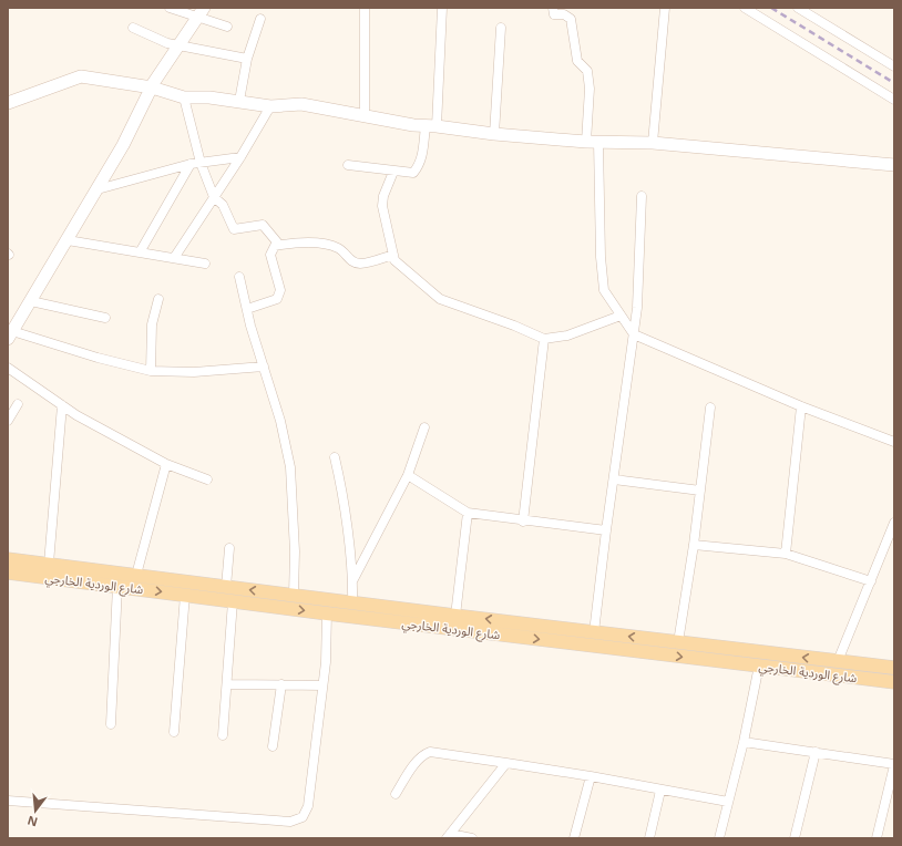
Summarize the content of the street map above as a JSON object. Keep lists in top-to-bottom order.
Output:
{
  "streets": {
    "main road": ["شارع الوردية الخارجي"]
  },
  "north": "bottom"
}
